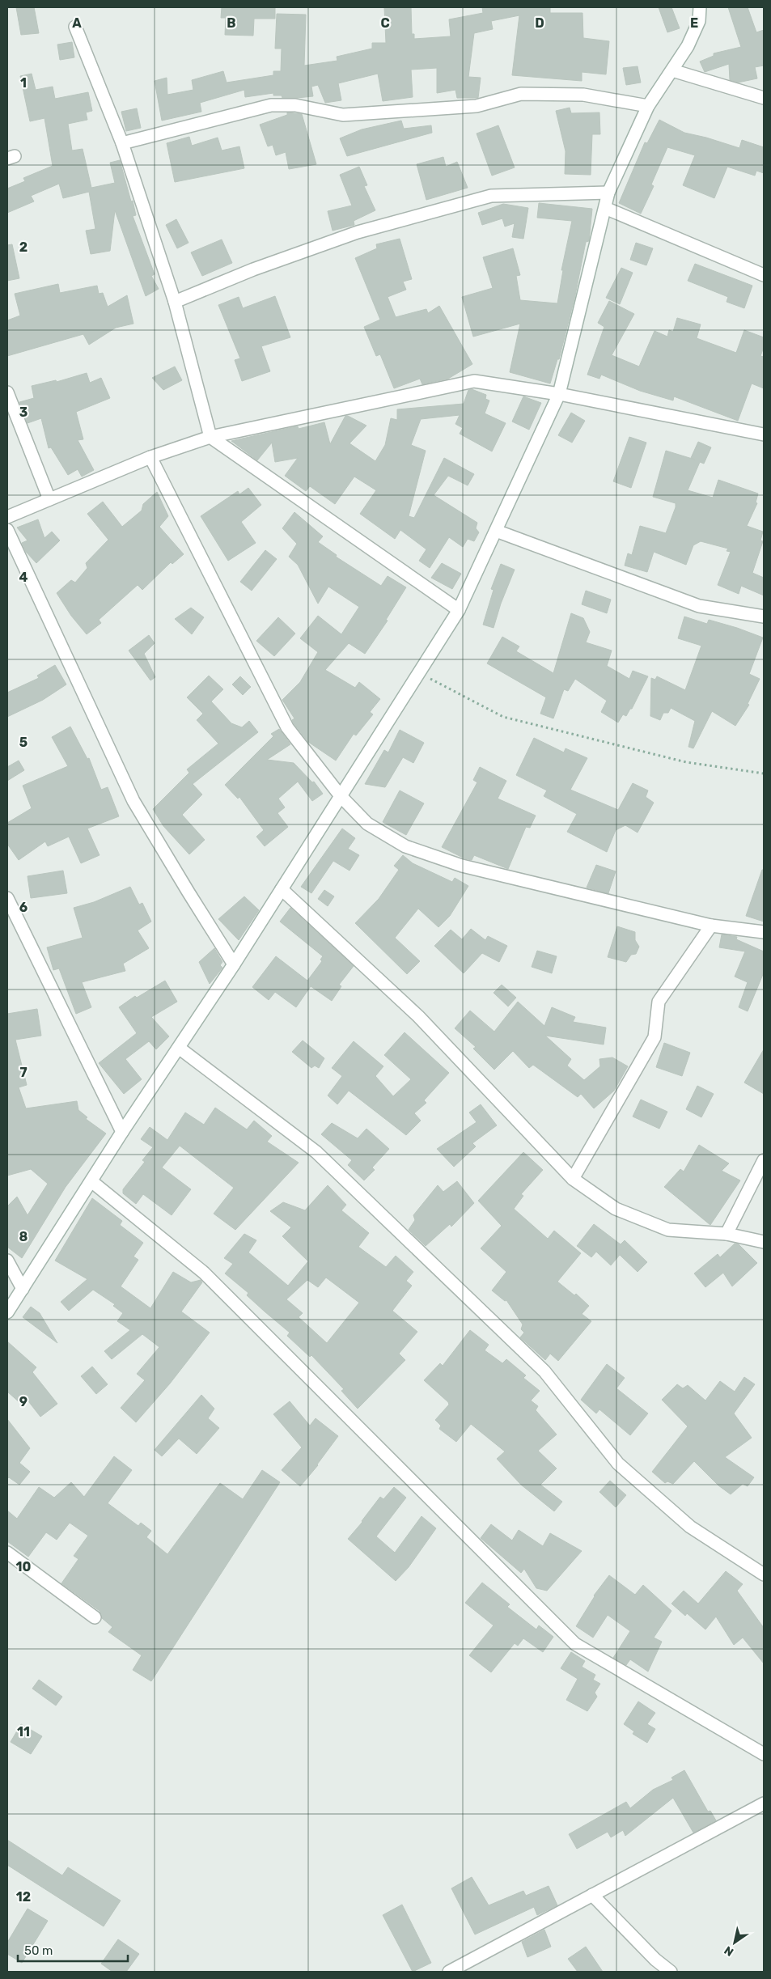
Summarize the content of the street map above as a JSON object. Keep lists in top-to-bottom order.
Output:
{
  "scale_bar": "50 m",
  "north": "bottom left",
  "grid": {
    "columns": [
      "A",
      "B",
      "C",
      "D",
      "E"
    ],
    "rows": [
      "1",
      "2",
      "3",
      "4",
      "5",
      "6",
      "7",
      "8",
      "9",
      "10",
      "11",
      "12"
    ]
  }
}
